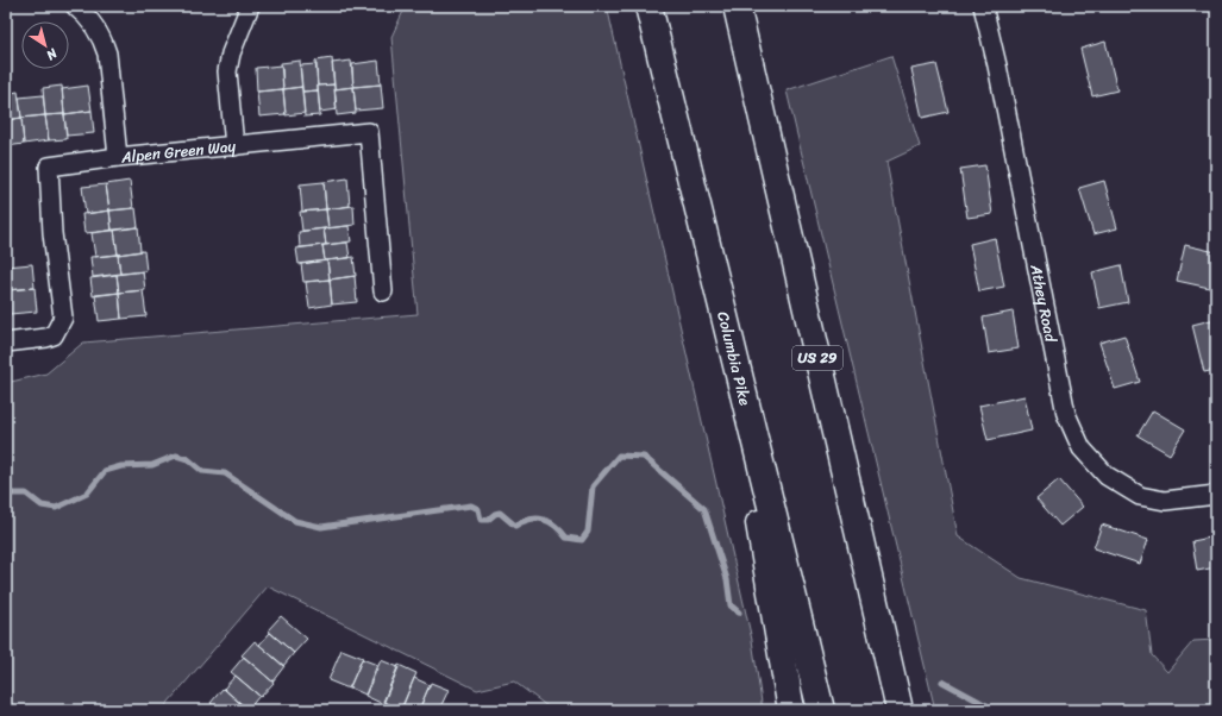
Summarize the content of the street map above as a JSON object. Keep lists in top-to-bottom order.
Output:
{
  "streets": {
    "highway": ["Columbia Pike", "US 29"],
    "street": ["Alpen Green Way", "Athey Road"]
  },
  "north": "bottom right"
}
